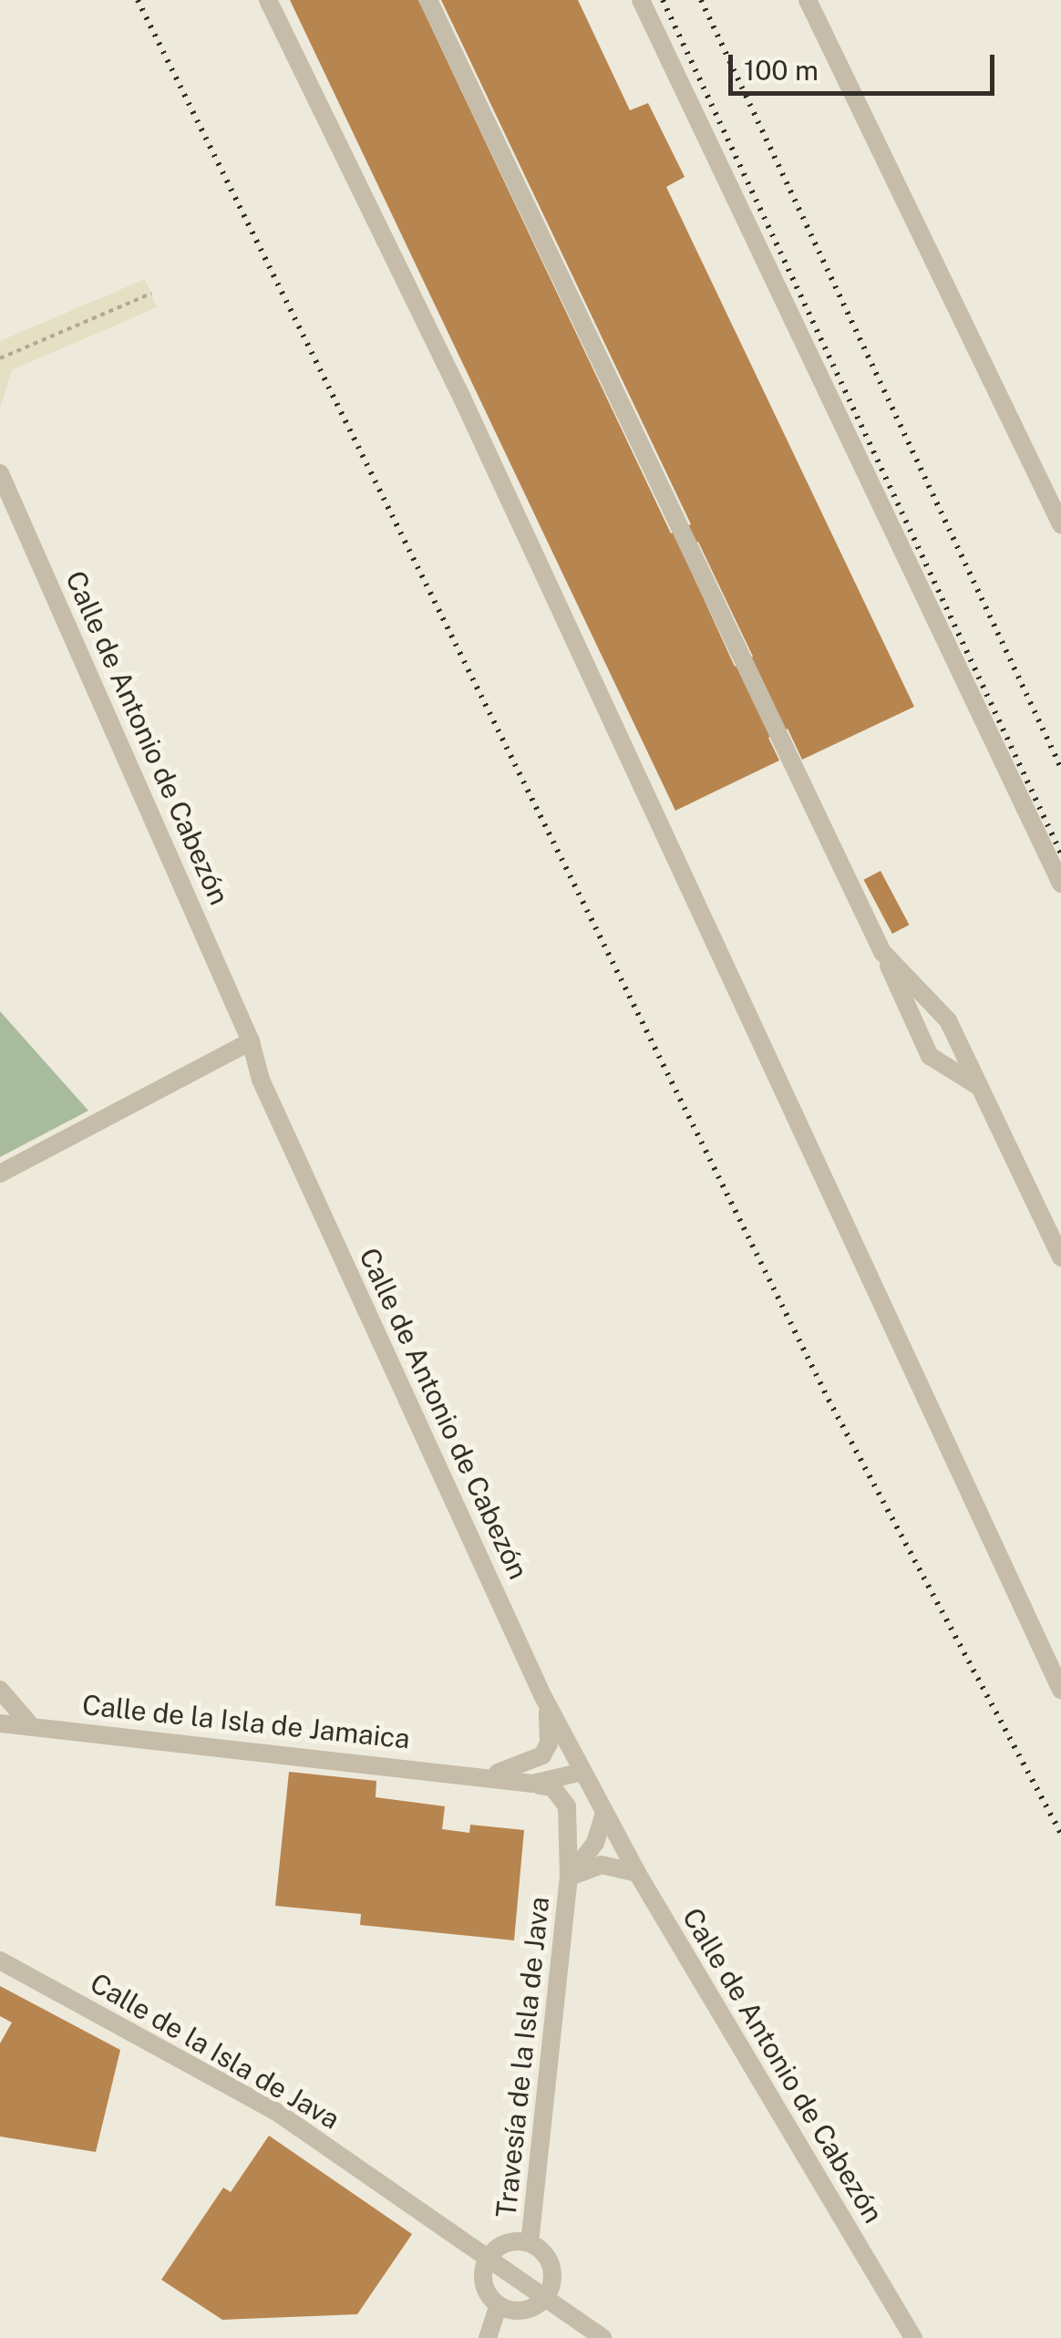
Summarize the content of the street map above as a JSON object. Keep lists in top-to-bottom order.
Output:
{
  "streets": {
    "street": [
      "Calle de Antonio de Cabezón",
      "Calle de la Isla de Jamaica",
      "Calle de la Isla de Java",
      "Travesía de la Isla de Java"
    ]
  },
  "crossings": [
    ["Calle de Antonio de Cabezón", "Calle de la Isla de Jamaica"],
    ["Calle de Antonio de Cabezón", "Travesía de la Isla de Java"],
    ["Calle de la Isla de Jamaica", "Travesía de la Isla de Java"]
  ],
  "scale_bar": "100 m"
}
